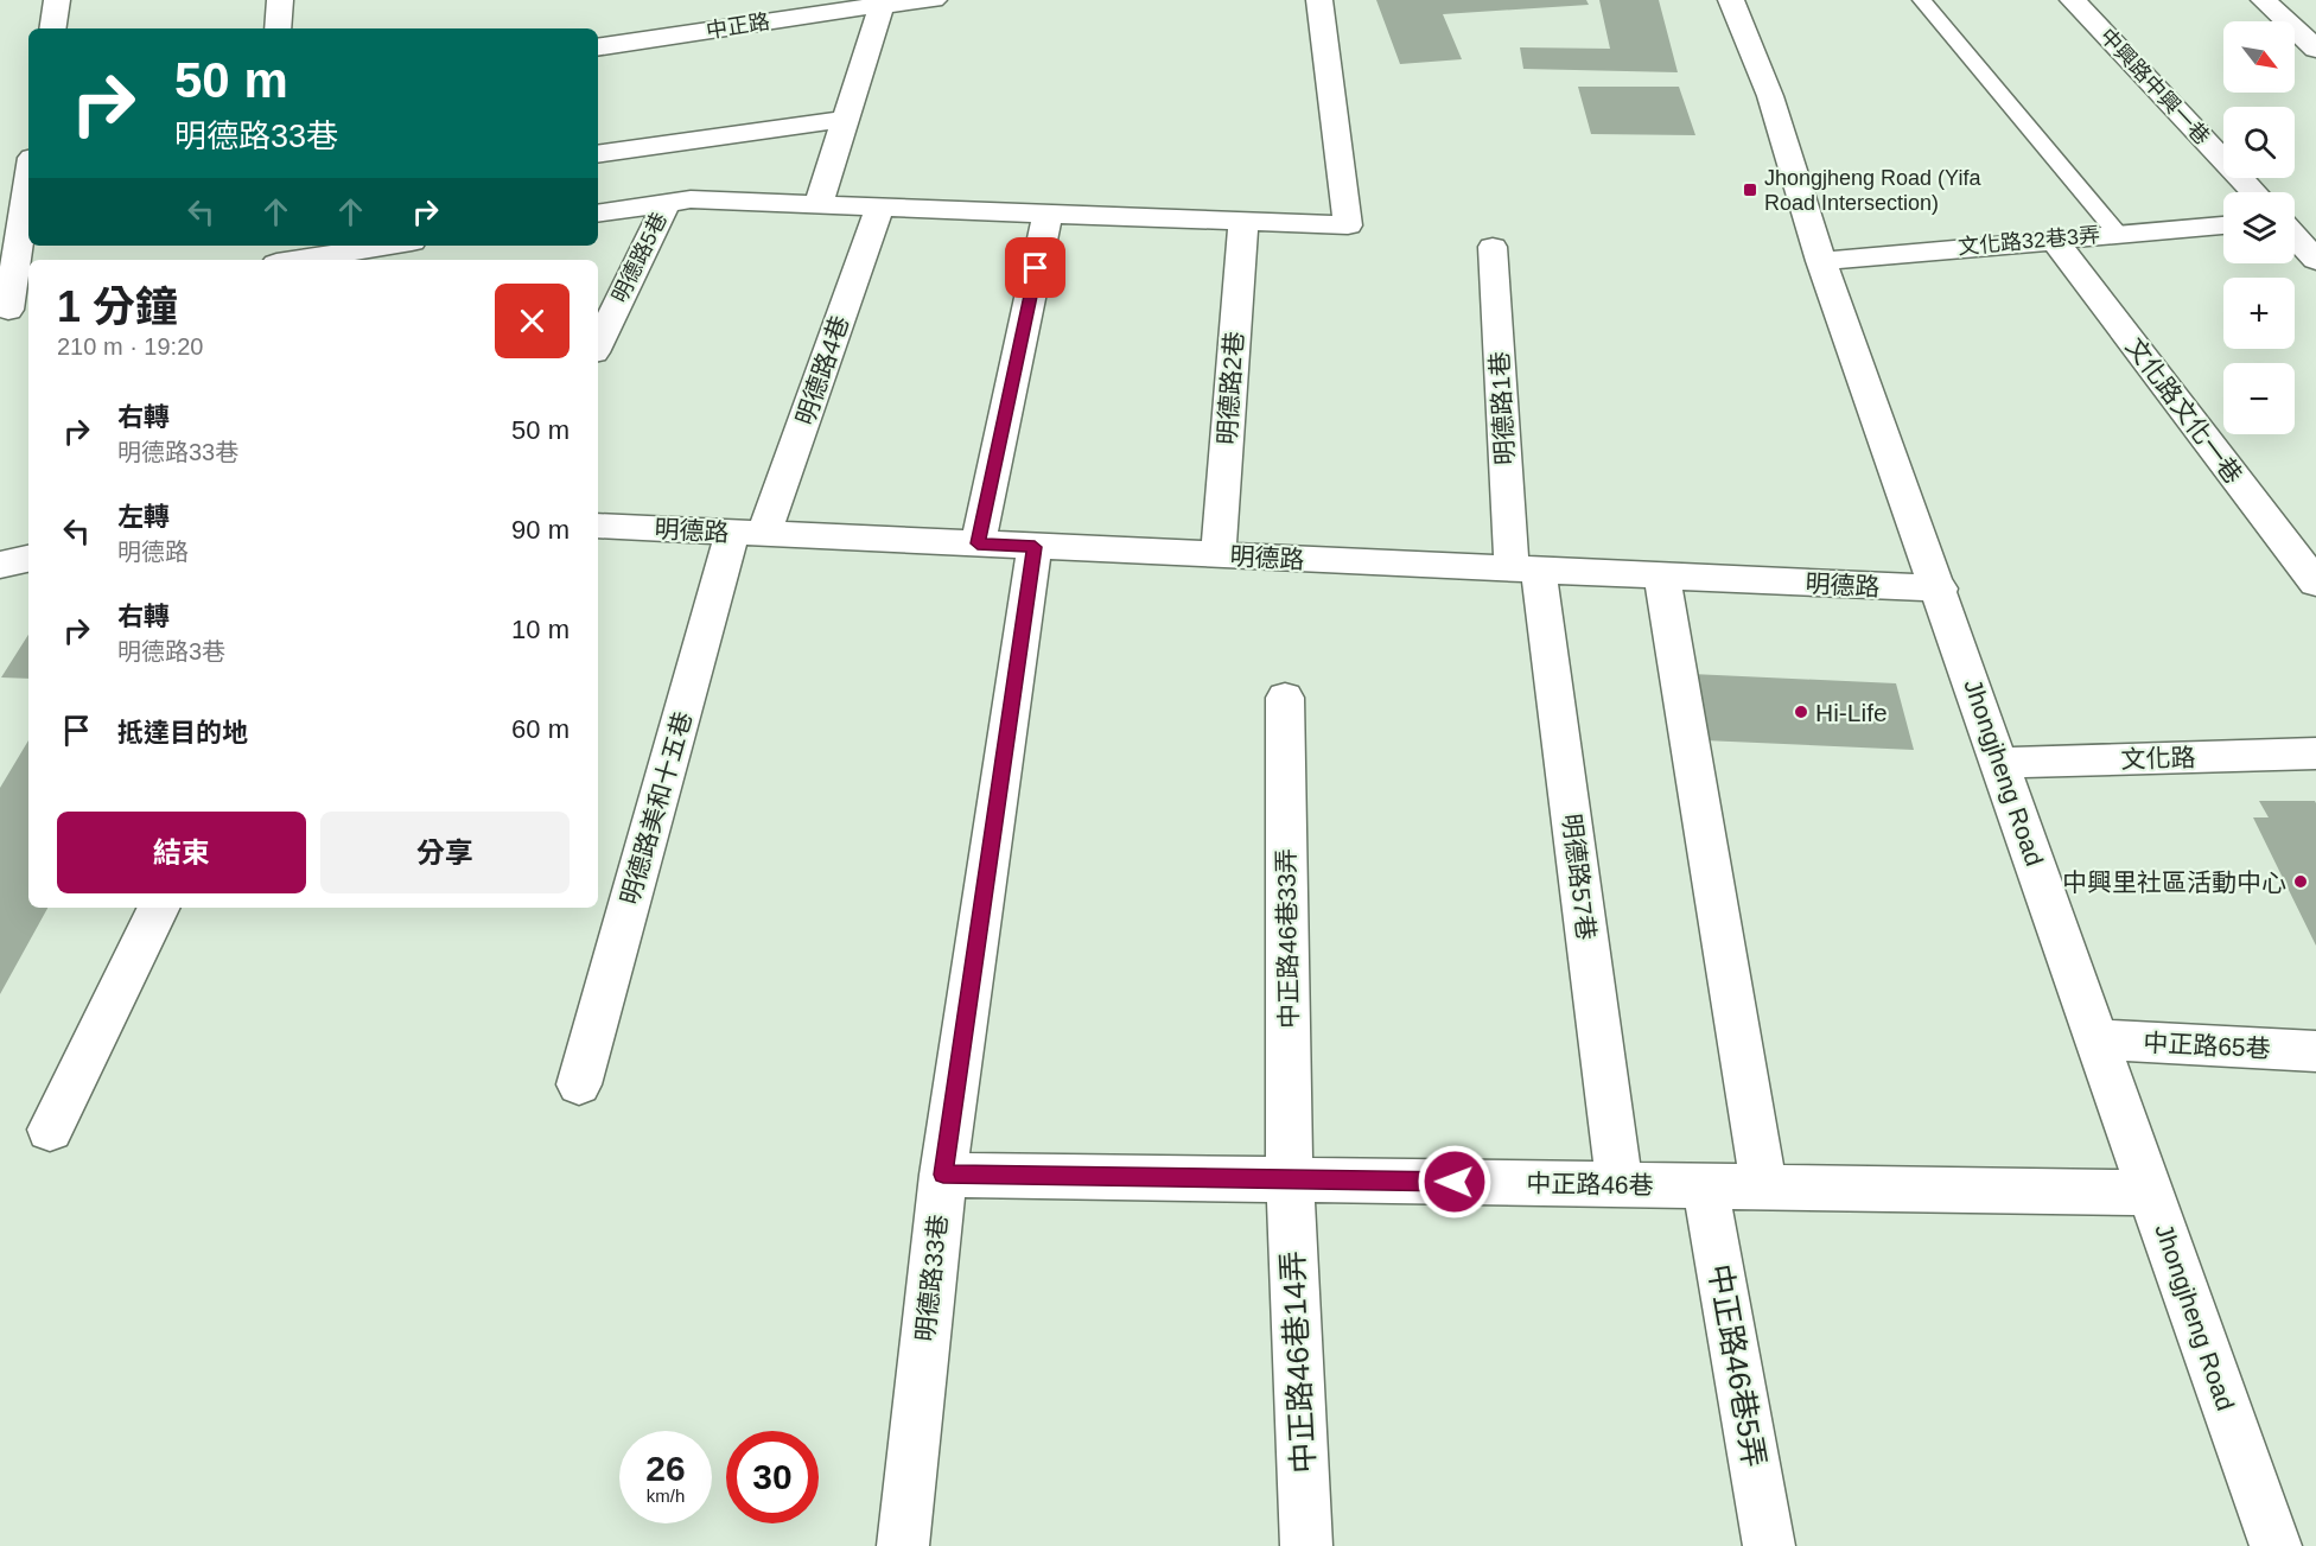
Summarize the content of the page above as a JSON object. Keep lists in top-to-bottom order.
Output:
{
  "streets": {
    "street": [
      "中正路",
      "中興路中興一巷",
      "文化路32巷3弄",
      "明德路5巷",
      "明德路4巷",
      "明德路2巷",
      "明德路1巷",
      "文化路文化一巷",
      "明德路",
      "文化路",
      "Jhongjheng Road",
      "明德路美和十五巷",
      "明德路57巷",
      "中正路46巷33弄",
      "中正路65巷",
      "中正路46巷",
      "明德路33巷",
      "中正路46巷14弄",
      "中正路46巷5弄"
    ]
  },
  "crossings": [
    ["文化路32巷3弄", "文化路文化一巷"],
    ["文化路32巷3弄", "Jhongjheng Road"],
    ["明德路4巷", "明德路"],
    ["明德路4巷", "明德路美和十五巷"],
    ["明德路2巷", "明德路"],
    ["明德路1巷", "明德路"],
    ["明德路1巷", "明德路57巷"],
    ["明德路", "Jhongjheng Road"],
    ["明德路", "明德路美和十五巷"],
    ["明德路", "明德路57巷"],
    ["明德路", "明德路33巷"],
    ["文化路", "Jhongjheng Road"],
    ["Jhongjheng Road", "中正路65巷"],
    ["Jhongjheng Road", "中正路46巷"],
    ["明德路57巷", "中正路46巷"],
    ["中正路46巷33弄", "中正路46巷"],
    ["中正路46巷33弄", "中正路46巷14弄"],
    ["中正路46巷", "明德路33巷"],
    ["中正路46巷", "中正路46巷14弄"],
    ["中正路46巷", "中正路46巷5弄"]
  ],
  "places": {
    "transit": ["Jhongjheng Road (Yifa Road Intersection)"],
    "other": ["Hi-Life", "中興里社區活動中心"]
  },
  "north": "bottom right",
  "page": {
    "map_buttons": ["+", "−"],
    "turn": ["50 m", "明德路33巷"],
    "heading": ["1 分鐘", "210 m · 19:20"],
    "list": [
      {
        "name": "右轉",
        "note": "明德路33巷",
        "value": "50 m"
      },
      {
        "name": "左轉",
        "note": "明德路",
        "value": "90 m"
      },
      {
        "name": "右轉",
        "note": "明德路3巷",
        "value": "10 m"
      },
      {
        "name": "抵達目的地",
        "value": "60 m"
      }
    ],
    "buttons": ["結束", "分享"],
    "speed": "26 km/h",
    "limit": "30"
  }
}
